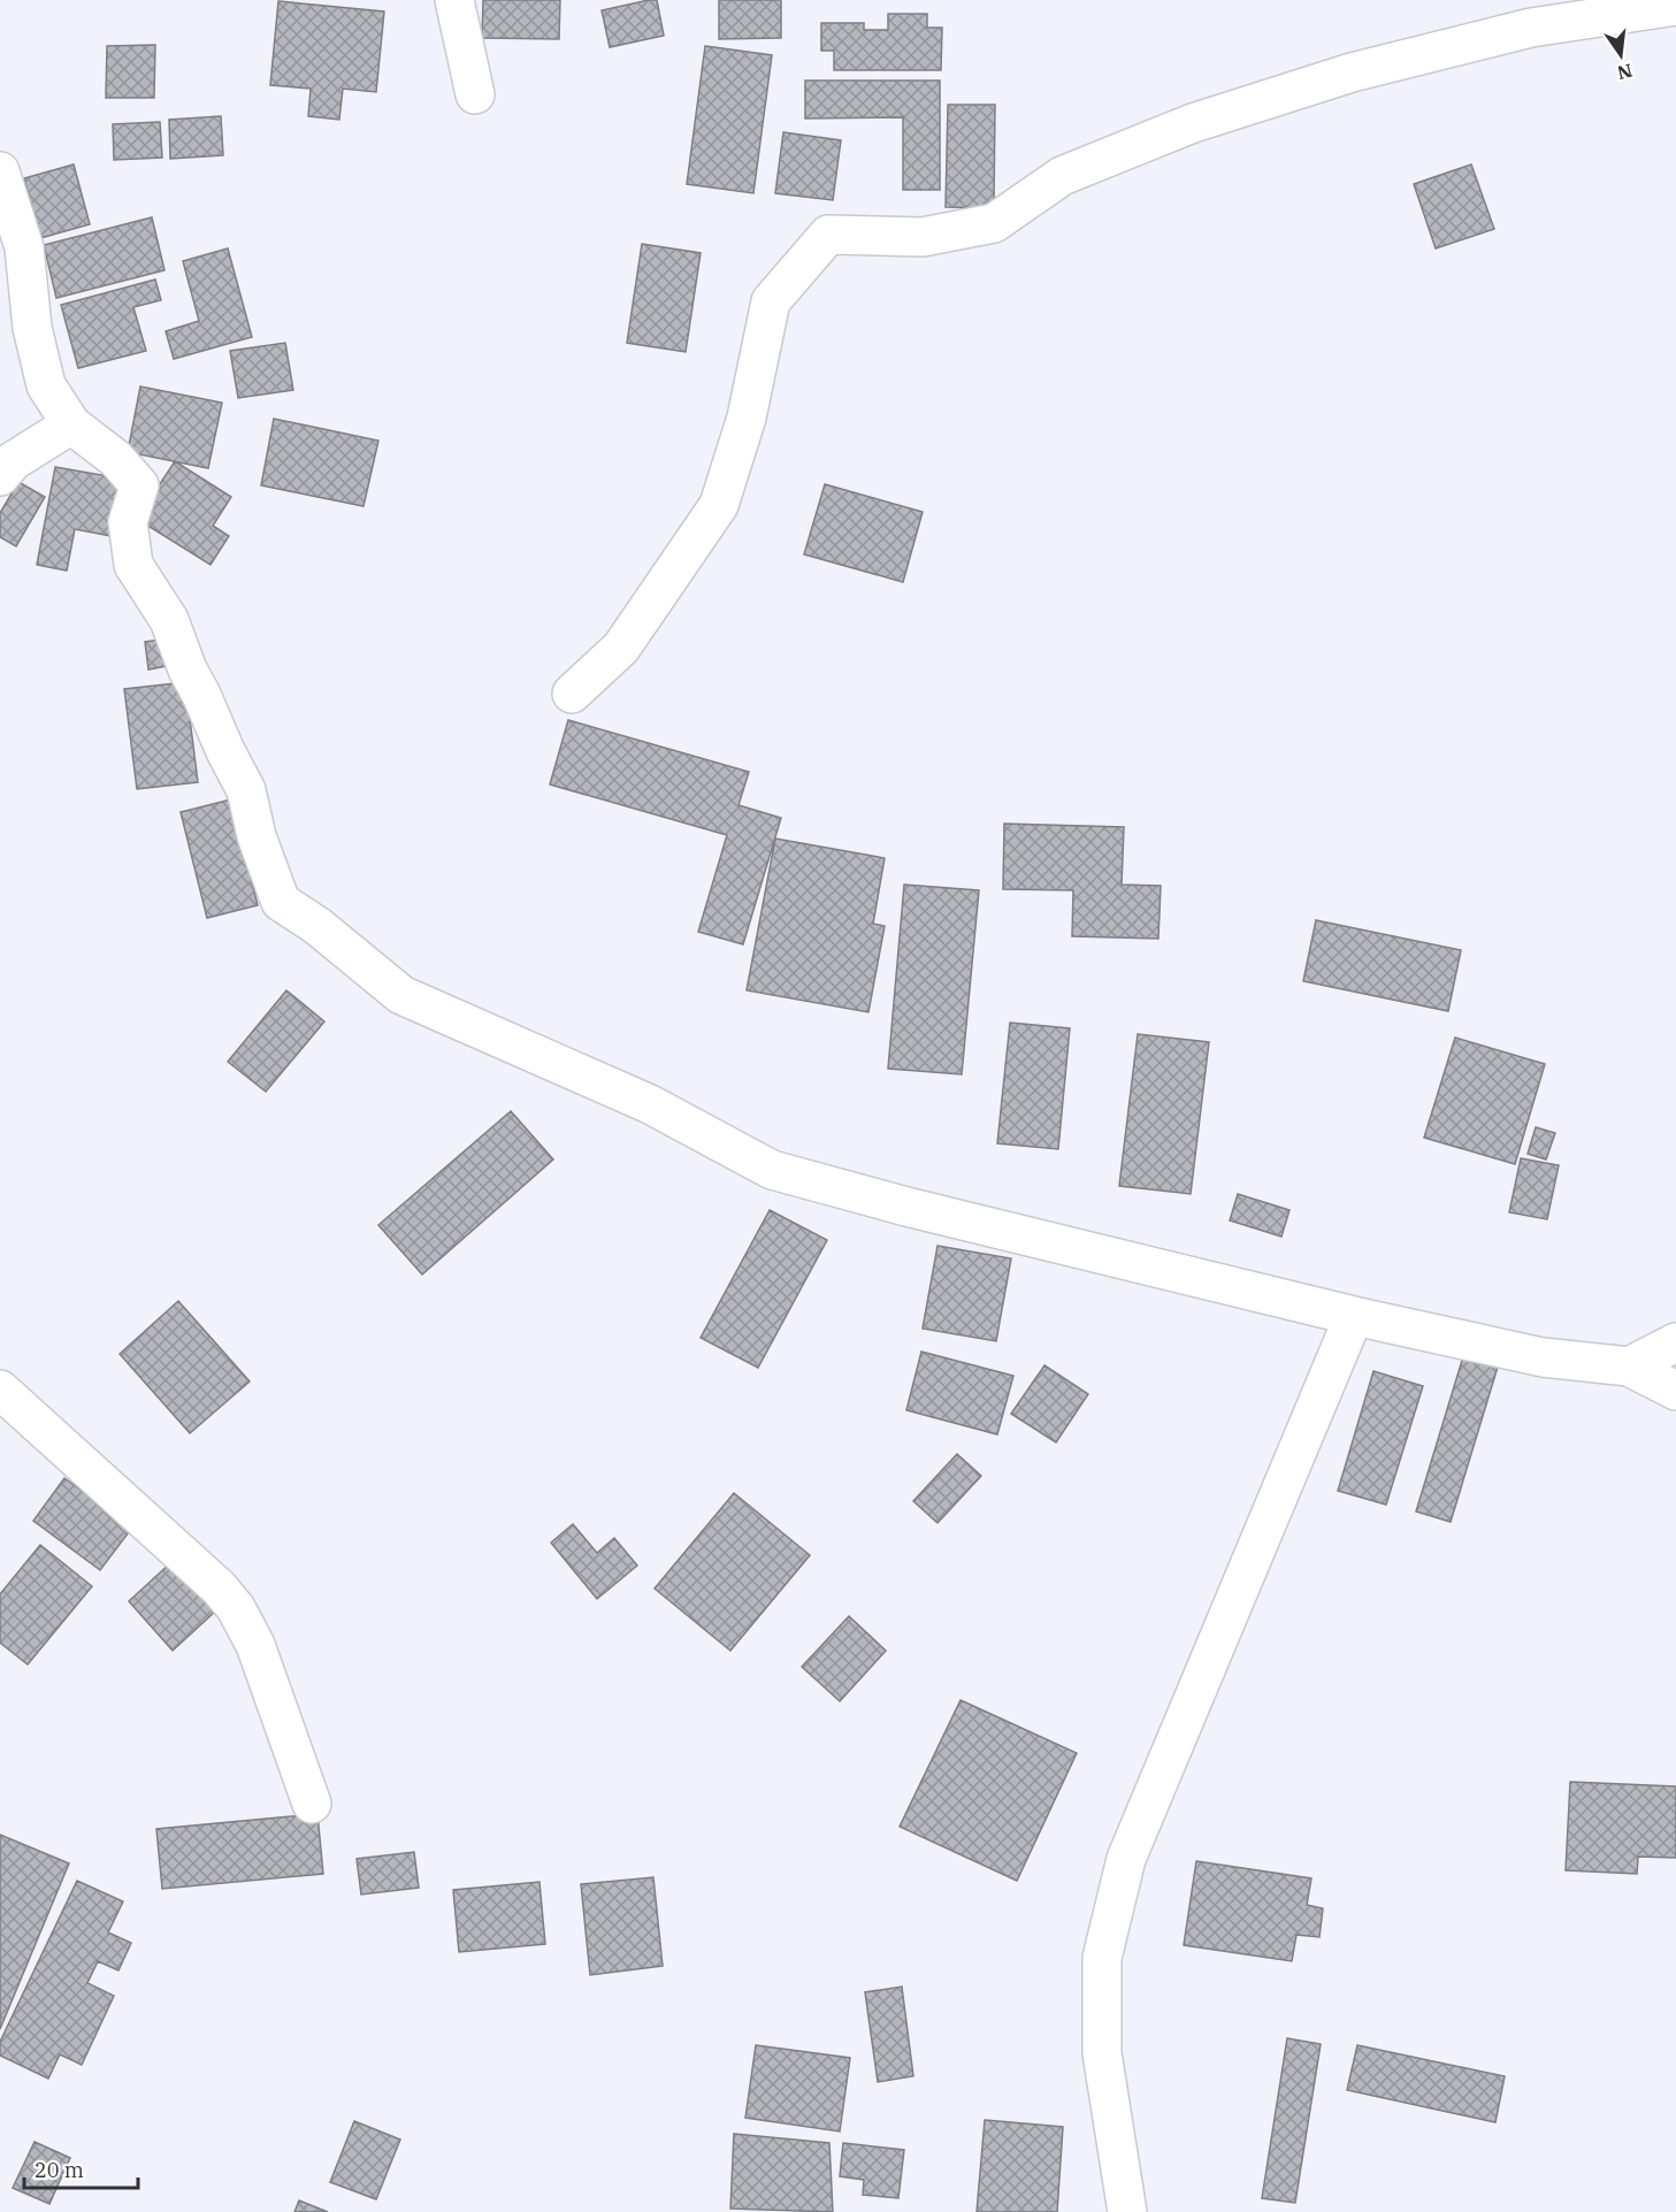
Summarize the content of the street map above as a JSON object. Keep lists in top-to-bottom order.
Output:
{
  "scale_bar": "20 m",
  "north": "bottom"
}
